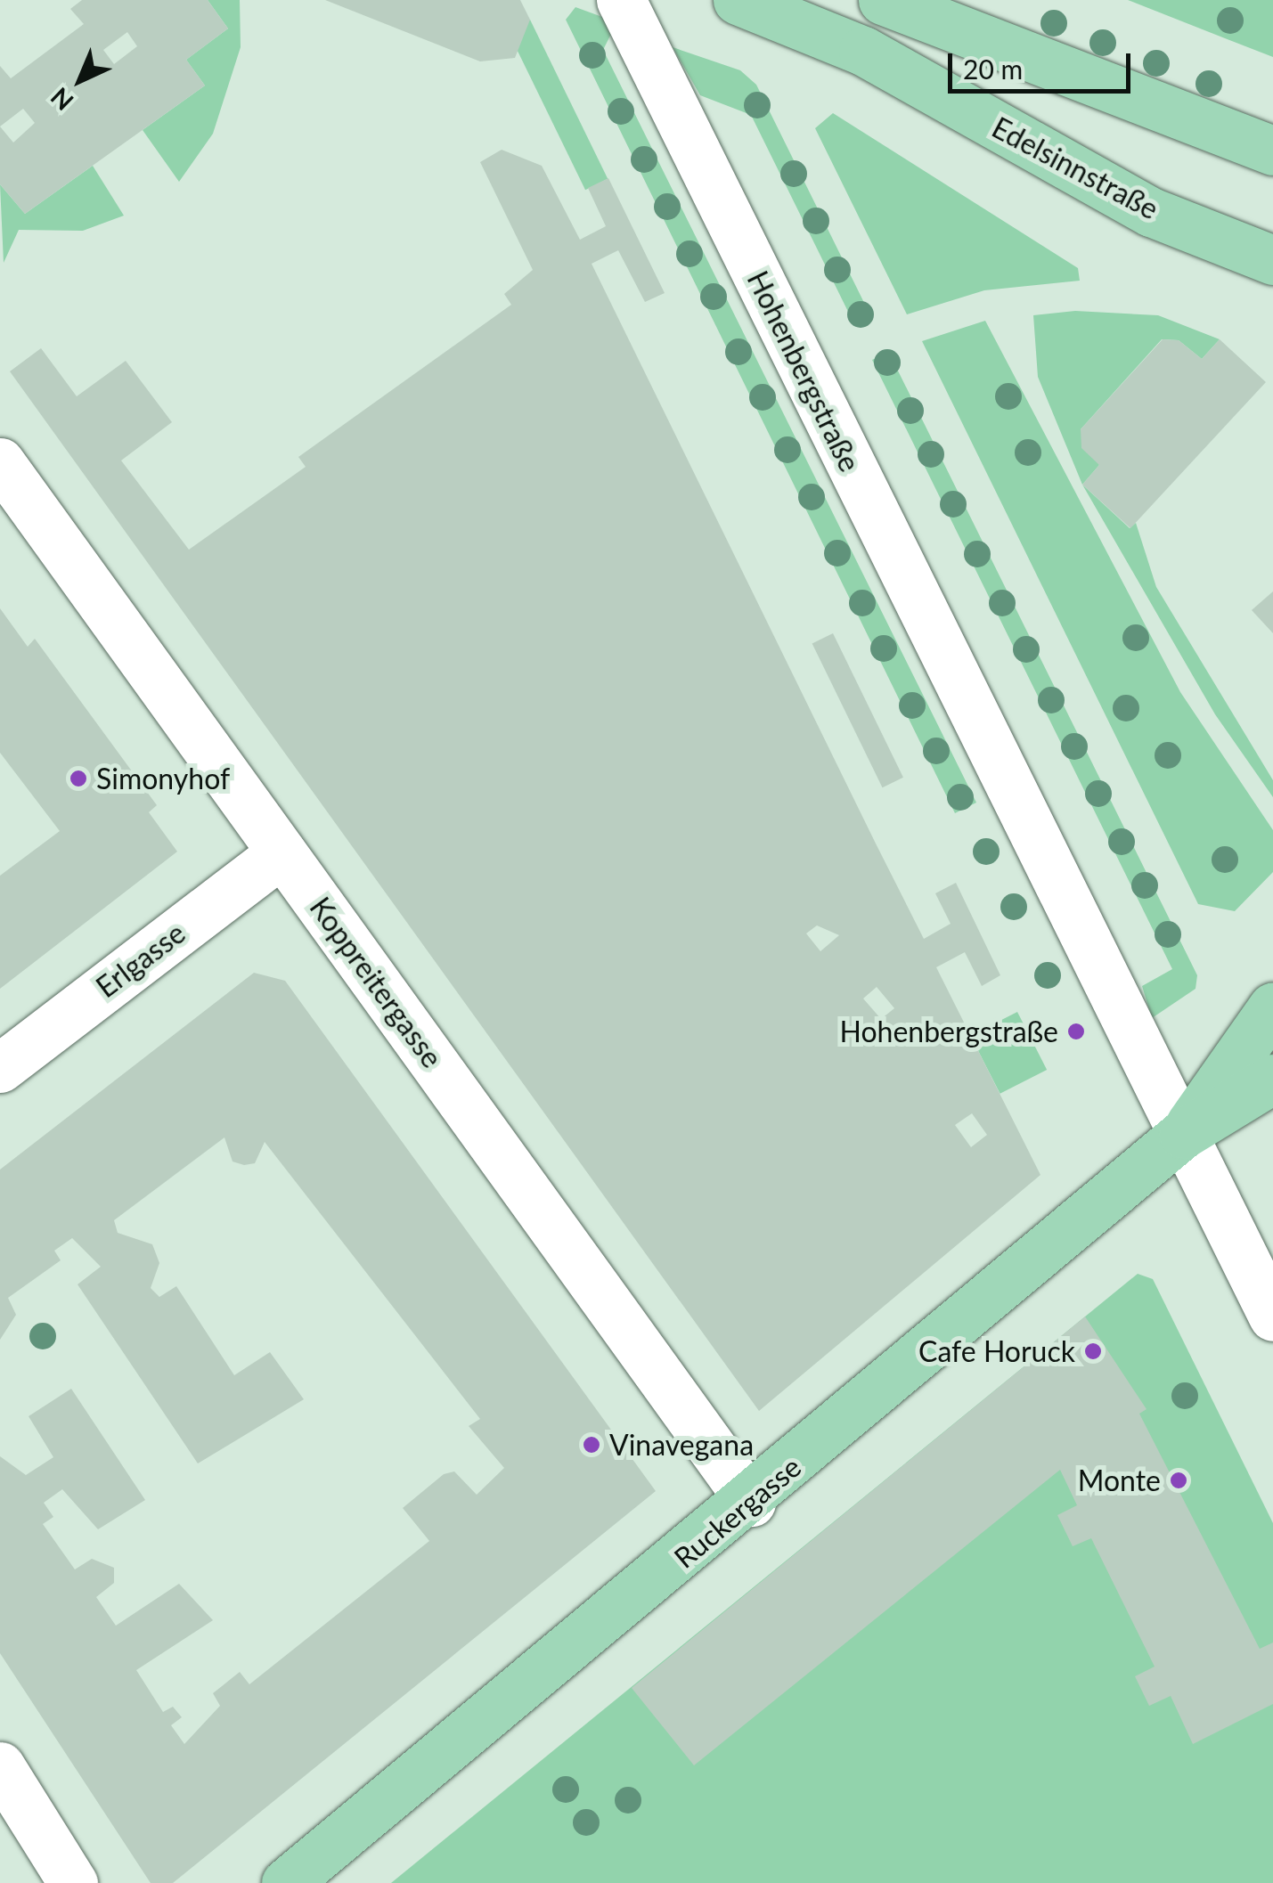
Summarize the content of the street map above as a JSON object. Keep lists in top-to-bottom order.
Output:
{
  "streets": {
    "main road": ["Edelsinnstraße", "Ruckergasse"],
    "street": ["Hohenbergstraße", "Erlgasse", "Koppreitergasse"]
  },
  "crossings": [
    ["Hohenbergstraße", "Ruckergasse"],
    ["Erlgasse", "Koppreitergasse"],
    ["Koppreitergasse", "Ruckergasse"]
  ],
  "places": [
    "Simonyhof",
    "Hohenbergstraße",
    "Cafe Horuck",
    "Vinavegana",
    "Monte"
  ],
  "scale_bar": "20 m",
  "north": "bottom left"
}
